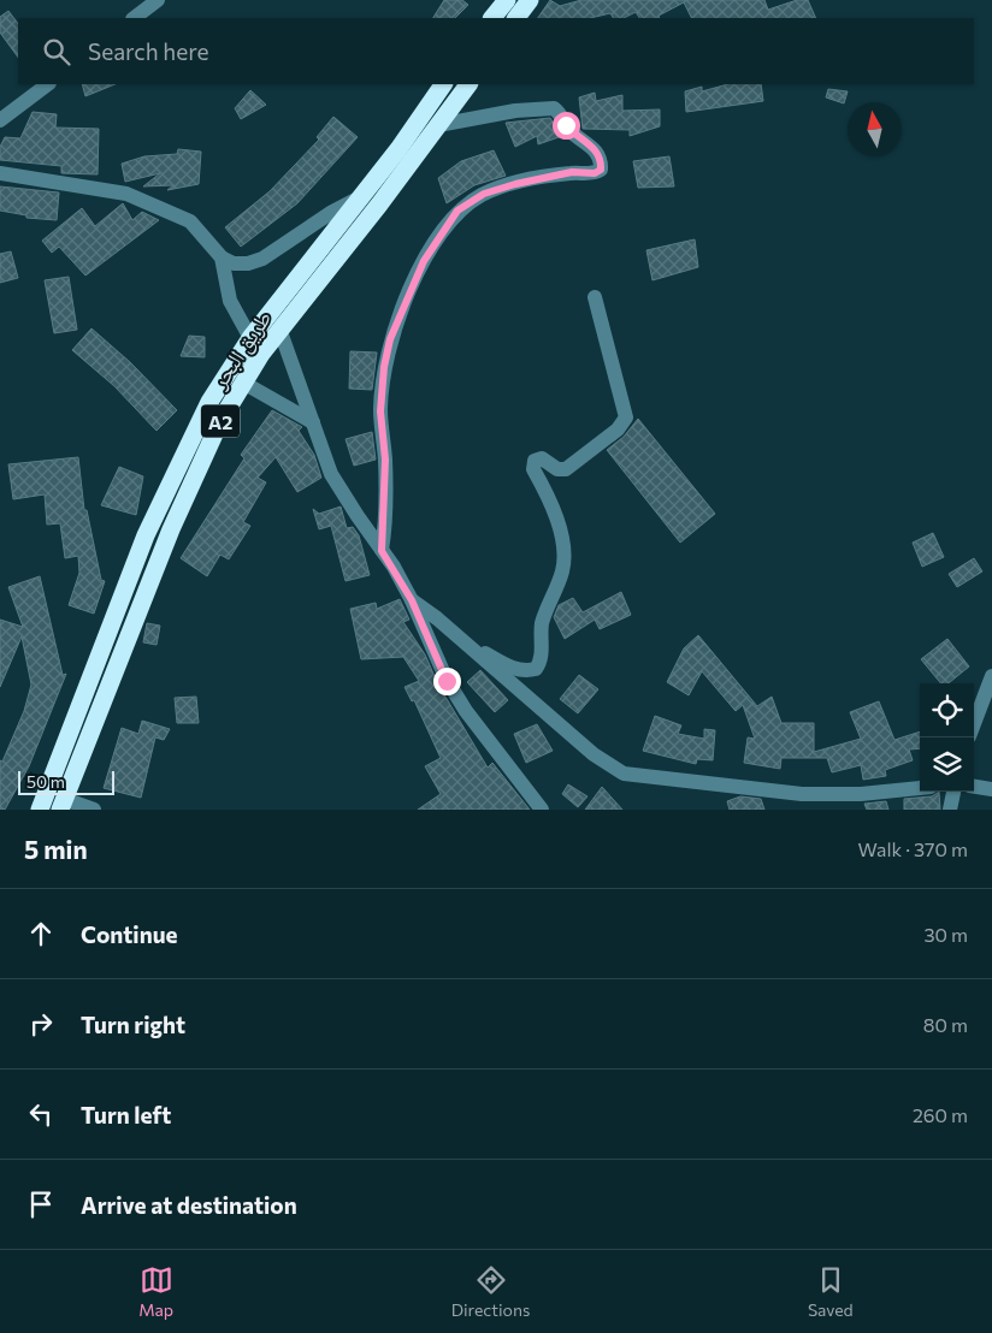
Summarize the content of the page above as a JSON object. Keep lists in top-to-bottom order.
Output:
{
  "streets": {
    "highway": ["طريق البحر", "A2"]
  },
  "scale_bar": "50 m",
  "north": "top",
  "page": {
    "search": "Search here",
    "scale": "50 m",
    "heading": ["5 min", "Walk · 370 m"],
    "list": [
      ["Continue", "30 m"],
      ["Turn right", "80 m"],
      ["Turn left", "260 m"],
      "Arrive at destination"
    ],
    "nav": ["Map", "Directions", "Saved"]
  }
}
